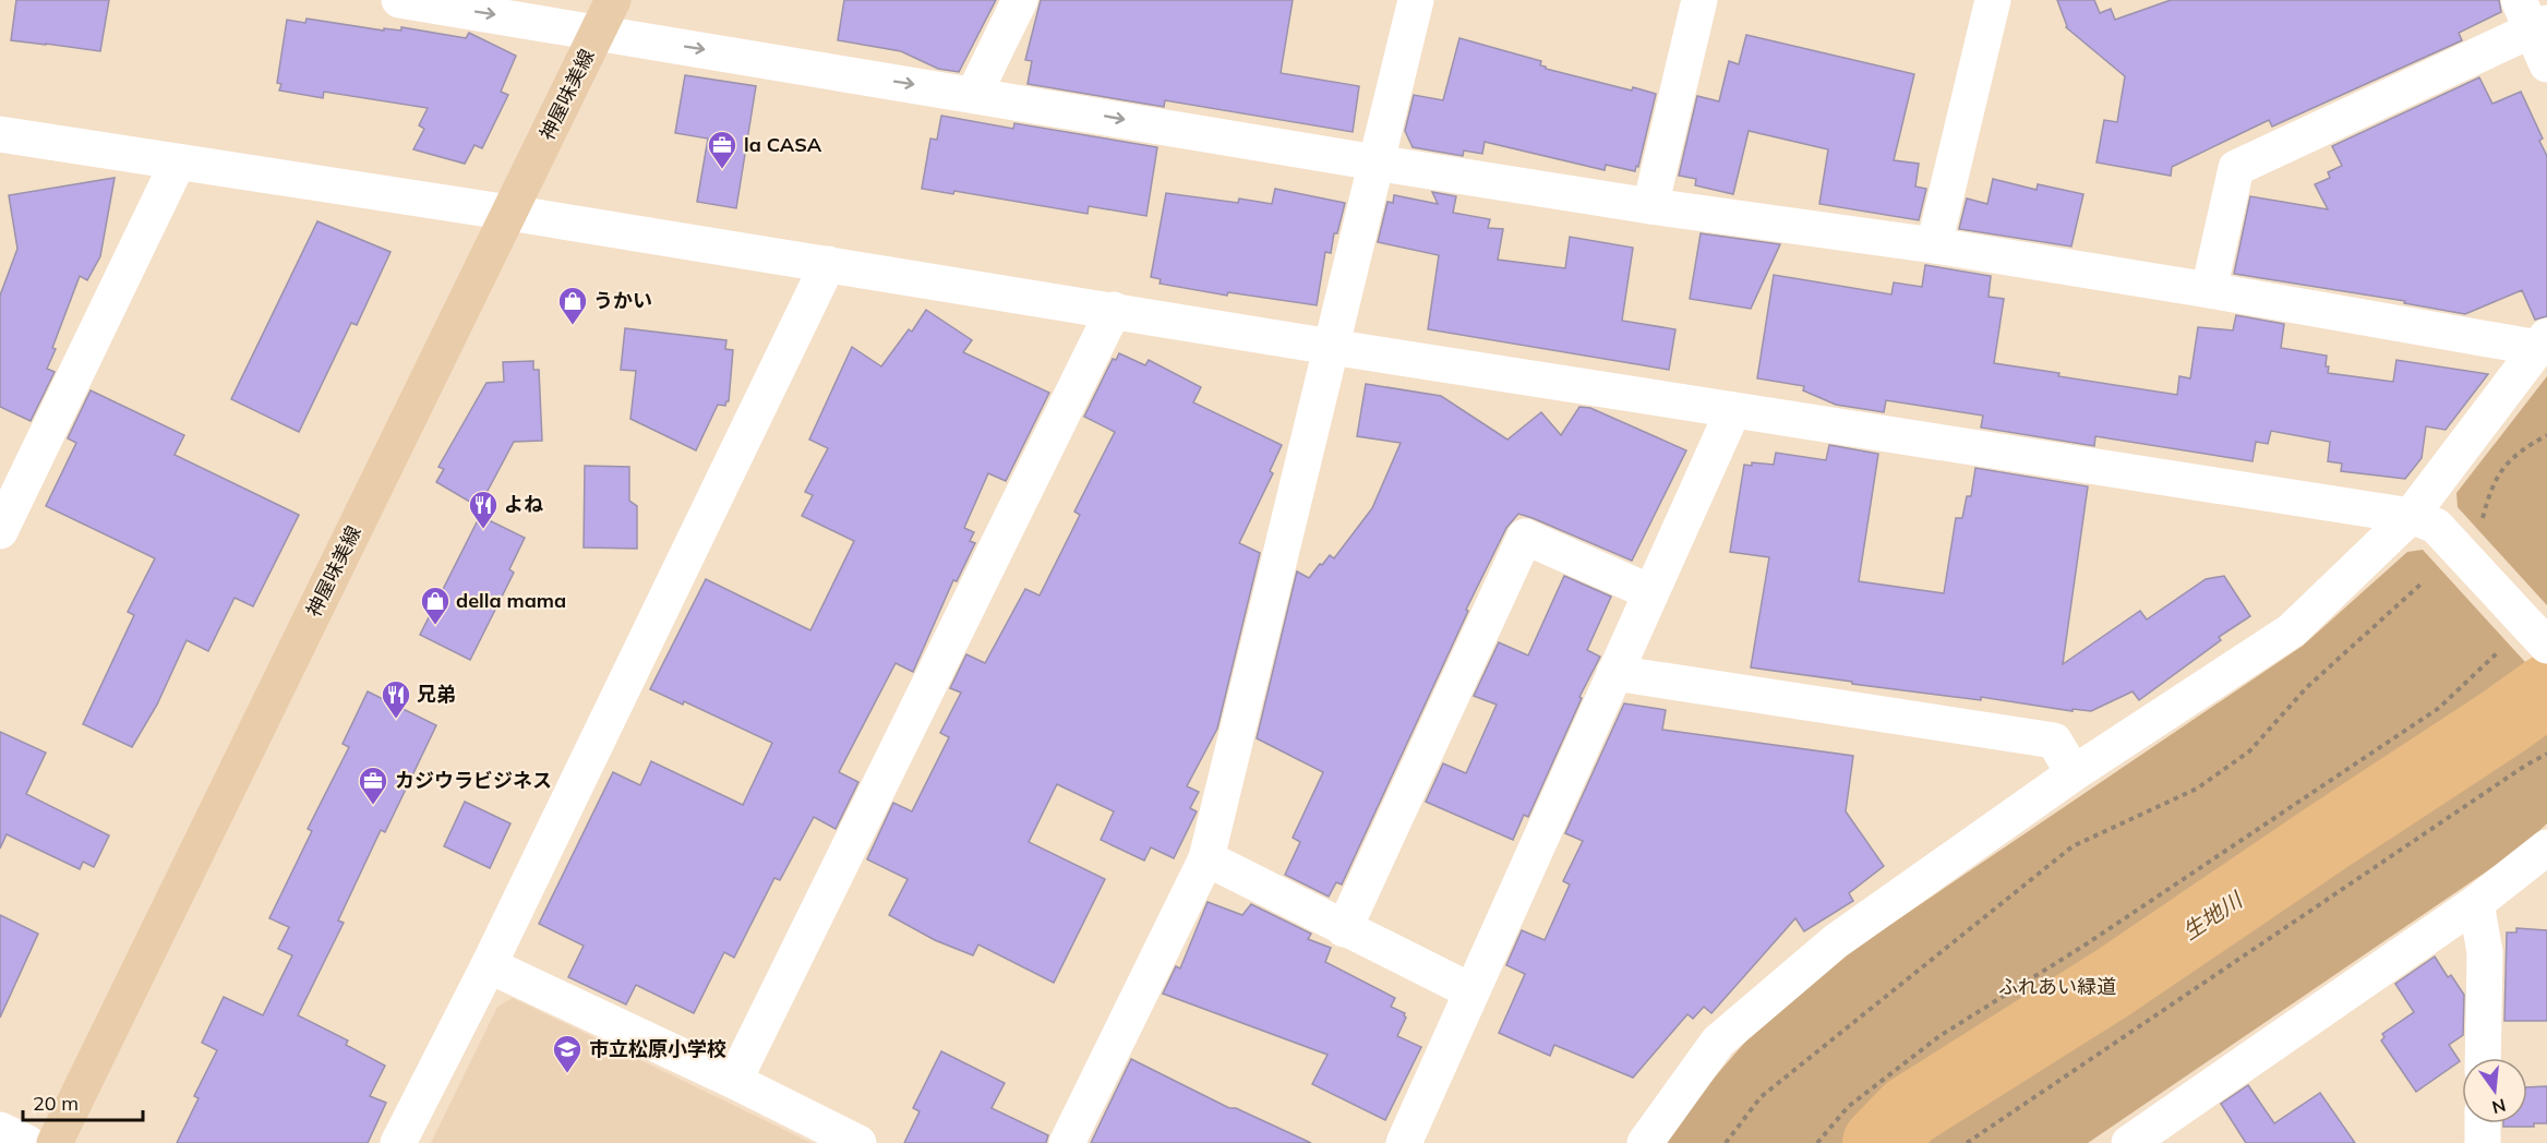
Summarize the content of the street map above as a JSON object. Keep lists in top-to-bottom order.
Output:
{
  "streets": {
    "main road": ["神屋味美線"]
  },
  "water": ["生地川"],
  "parks": ["ふれあい緑道"],
  "places": {
    "office": ["la CASA", "カジウラビジネス"],
    "shop": ["うかい", "della mama"],
    "restaurant": ["よね", "兄弟"],
    "school or university": ["市立松原小学校"]
  },
  "scale_bar": "20 m",
  "north": "bottom"
}
